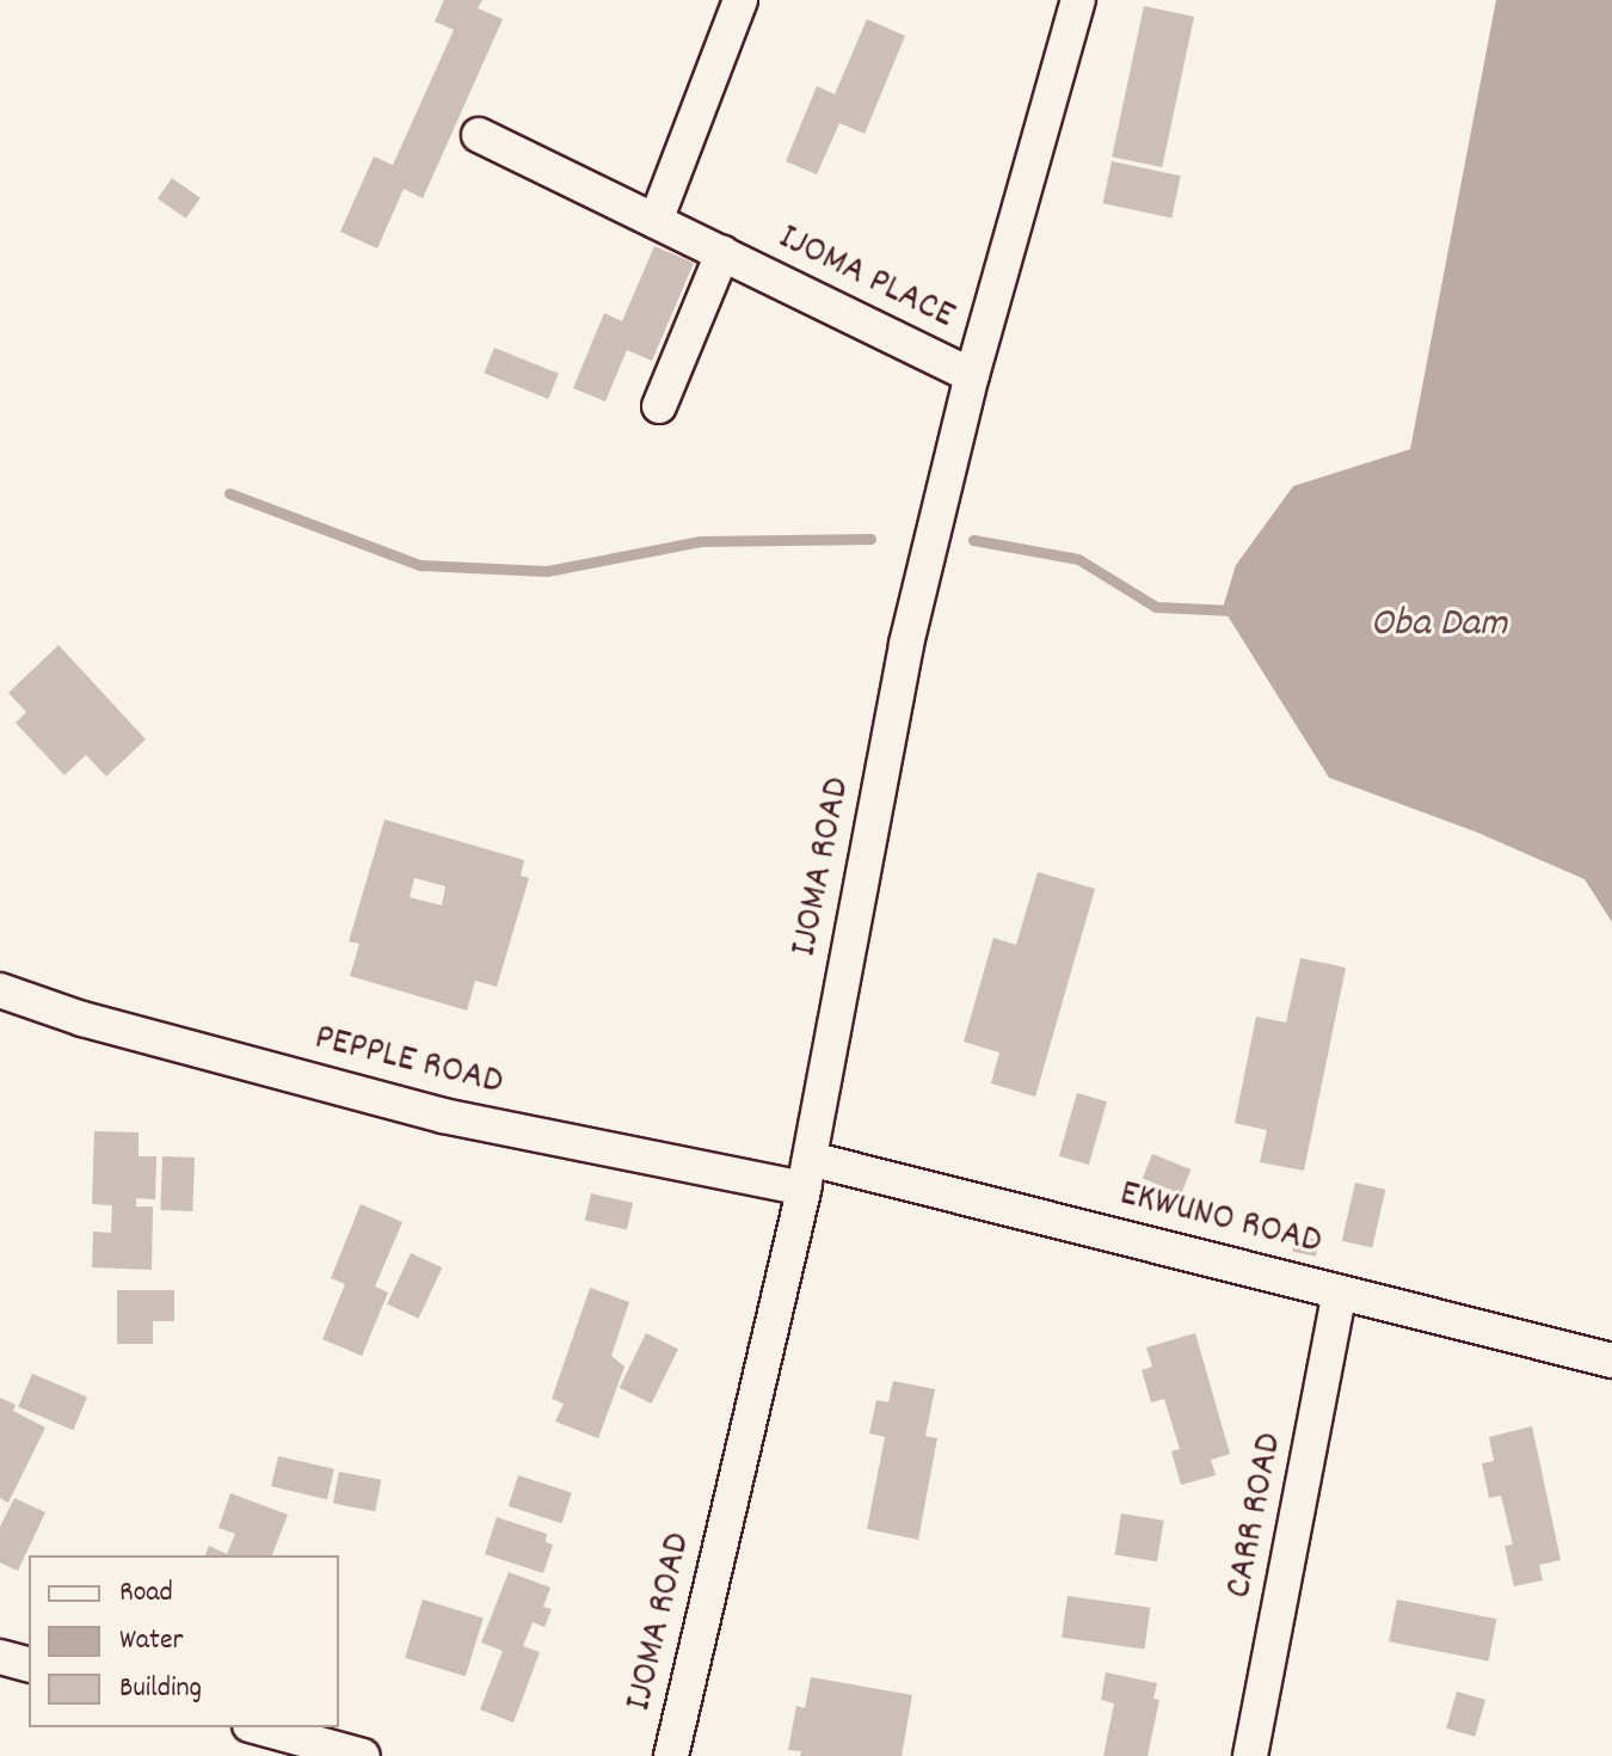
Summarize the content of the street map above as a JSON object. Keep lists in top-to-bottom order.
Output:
{
  "streets": {
    "street": [
      "IJOMA PLACE",
      "IJOMA ROAD",
      "PEPPLE ROAD",
      "EKWUNO ROAD",
      "CARR ROAD"
    ]
  },
  "crossings": [
    ["IJOMA PLACE", "IJOMA ROAD"],
    ["IJOMA ROAD", "PEPPLE ROAD"],
    ["IJOMA ROAD", "EKWUNO ROAD"],
    ["PEPPLE ROAD", "EKWUNO ROAD"],
    ["EKWUNO ROAD", "CARR ROAD"]
  ],
  "water": ["Oba Dam"],
  "legend": ["Road", "Water", "Building"]
}
